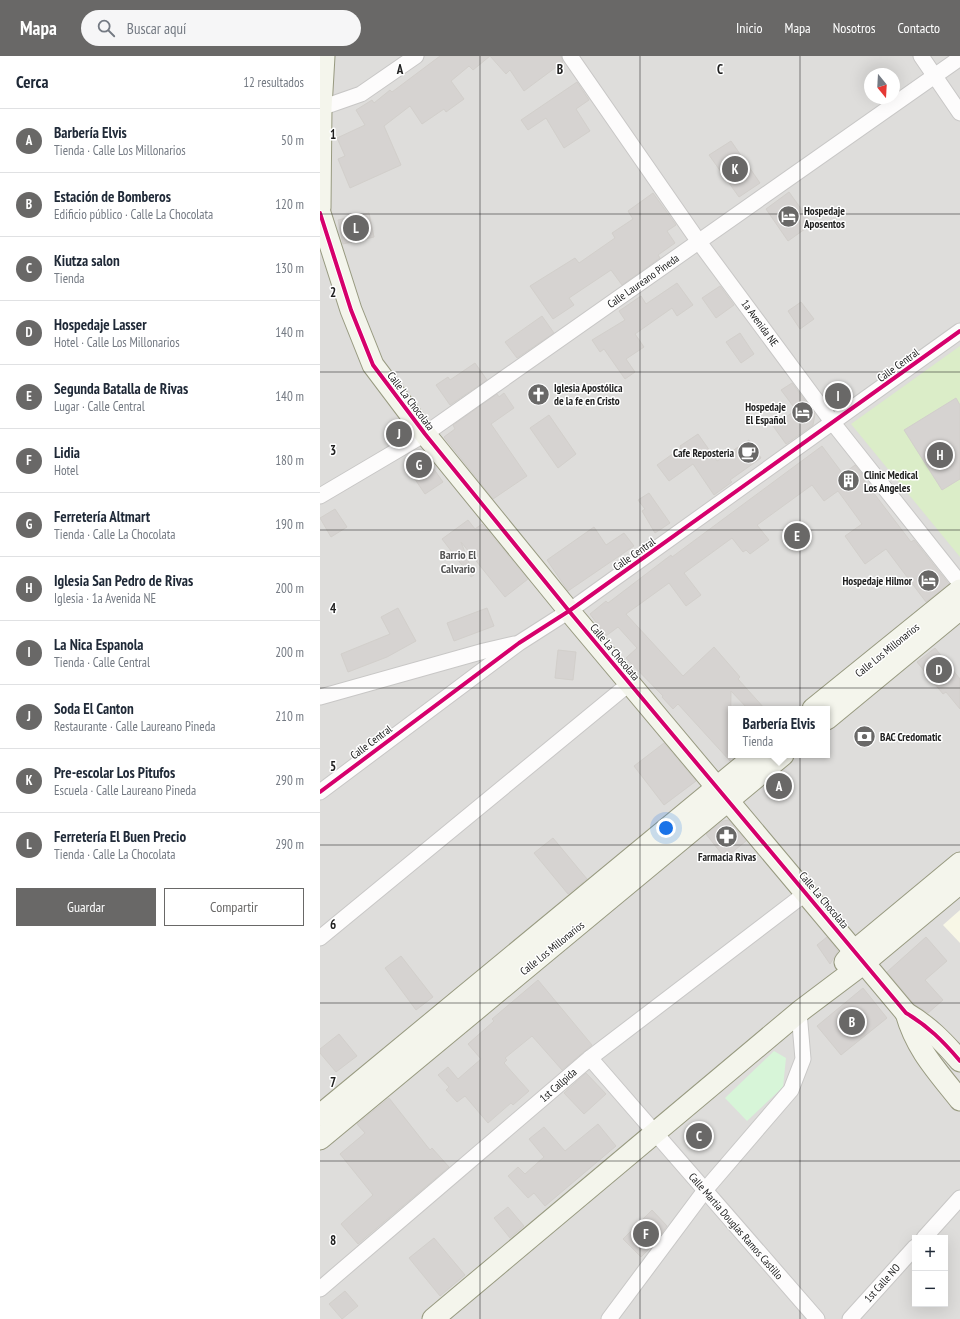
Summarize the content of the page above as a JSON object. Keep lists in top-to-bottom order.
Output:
{
  "streets": {
    "street": [
      "Calle Laureano Pineda",
      "1a Avenida NE",
      "Calle Central",
      "Calle La Chocolata",
      "Calle Los Millonarios",
      "1st Callpida",
      "Calle Martia Douglas Ramos Castillo",
      "1st Calle NO"
    ]
  },
  "crossings": [
    ["Calle Laureano Pineda", "1a Avenida NE"],
    ["Calle Laureano Pineda", "Calle La Chocolata"],
    ["1a Avenida NE", "Calle Central"],
    ["Calle Central", "Calle La Chocolata"],
    ["Calle La Chocolata", "Calle Los Millonarios"],
    ["Calle La Chocolata", "1st Callpida"],
    ["1st Callpida", "Calle Martia Douglas Ramos Castillo"]
  ],
  "districts": ["Barrio El Calvario"],
  "places": {
    "hotel": ["Hospedaje Aposentos", "Hospedaje El Español", "Hospedaje Hilmor"],
    "church": ["Iglesia Apostólica de la fe en Cristo"],
    "cafe": ["Cafe Reposteria"],
    "building": ["Clinic Medical Los Angeles"],
    "bank": ["BAC Credomatic"],
    "pharmacy": ["Farmacia Rivas"]
  },
  "north": "bottom",
  "page": {
    "header": "Mapa",
    "search": "Buscar aquí",
    "nav": [
      "Inicio",
      "Mapa",
      "Nosotros",
      "Contacto"
    ],
    "heading": ["Cerca", "12 resultados"],
    "list": [
      {
        "mark": "A",
        "name": "Barbería Elvis",
        "note": "Tienda · Calle Los Millonarios",
        "value": "50 m"
      },
      {
        "mark": "B",
        "name": "Estación de Bomberos",
        "note": "Edificio público · Calle La Chocolata",
        "value": "120 m"
      },
      {
        "mark": "C",
        "name": "Kiutza salon",
        "note": "Tienda",
        "value": "130 m"
      },
      {
        "mark": "D",
        "name": "Hospedaje Lasser",
        "note": "Hotel · Calle Los Millonarios",
        "value": "140 m"
      },
      {
        "mark": "E",
        "name": "Segunda Batalla de Rivas",
        "note": "Lugar · Calle Central",
        "value": "140 m"
      },
      {
        "mark": "F",
        "name": "Lidia",
        "note": "Hotel",
        "value": "180 m"
      },
      {
        "mark": "G",
        "name": "Ferretería Altmart",
        "note": "Tienda · Calle La Chocolata",
        "value": "190 m"
      },
      {
        "mark": "H",
        "name": "Iglesia San Pedro de Rivas",
        "note": "Iglesia · 1a Avenida NE",
        "value": "200 m"
      },
      {
        "mark": "I",
        "name": "La Nica Espanola",
        "note": "Tienda · Calle Central",
        "value": "200 m"
      },
      {
        "mark": "J",
        "name": "Soda El Canton",
        "note": "Restaurante · Calle Laureano Pineda",
        "value": "210 m"
      },
      {
        "mark": "K",
        "name": "Pre-escolar Los Pitufos",
        "note": "Escuela · Calle Laureano Pineda",
        "value": "290 m"
      },
      {
        "mark": "L",
        "name": "Ferretería El Buen Precio",
        "note": "Tienda · Calle La Chocolata",
        "value": "290 m"
      }
    ],
    "pins": [
      "K",
      "L",
      "I",
      "J",
      "H",
      "G",
      "E",
      "D",
      "A",
      "B",
      "C",
      "F"
    ],
    "popup": ["Barbería Elvis", "Tienda"],
    "buttons": ["Guardar", "Compartir"],
    "map_buttons": ["+", "−"]
  },
  "grid": {
    "columns": ["A", "B", "C"],
    "rows": [
      "1",
      "2",
      "3",
      "4",
      "5",
      "6",
      "7",
      "8"
    ]
  }
}
